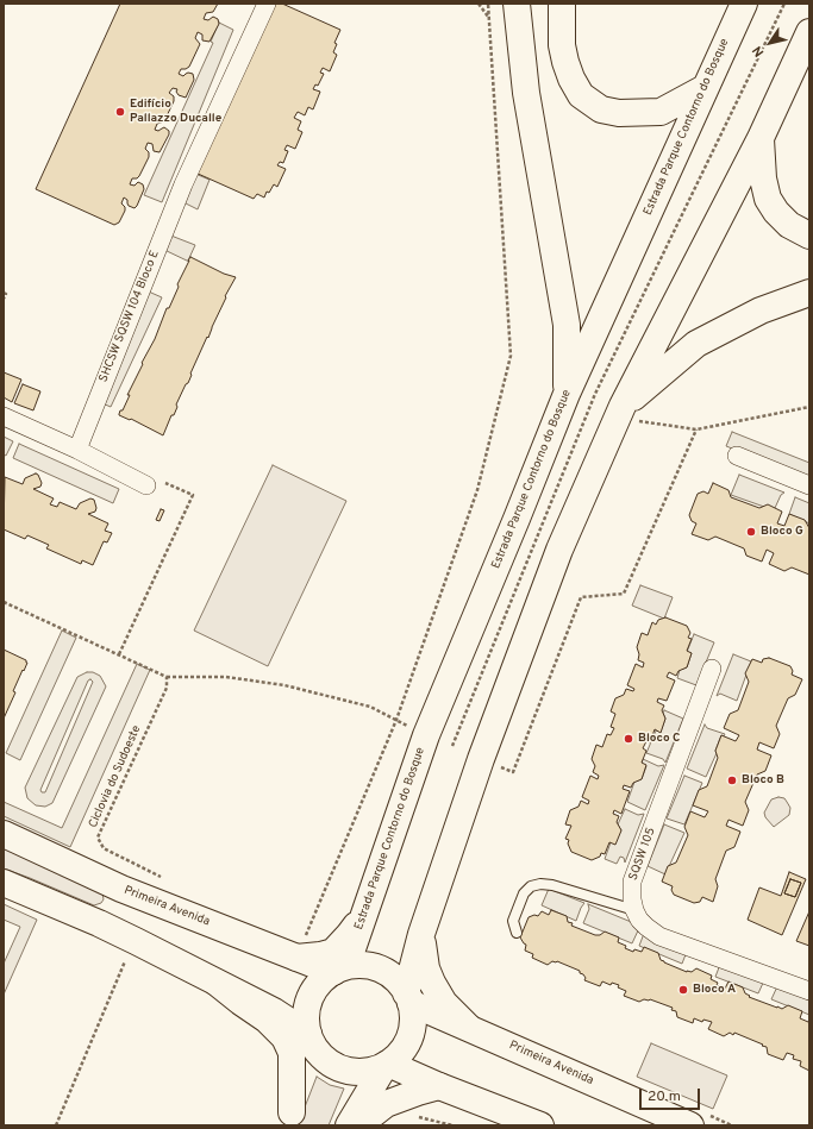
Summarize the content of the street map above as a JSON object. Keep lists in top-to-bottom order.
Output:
{
  "streets": {
    "main road": ["Estrada Parque Contorno do Bosque", "Primeira Avenida"],
    "street": ["SHCSW SQSW 104 Bloco E", "SQSW 105"],
    "path": ["Ciclovia do Sudoeste"]
  },
  "crossings": [
    ["Estrada Parque Contorno do Bosque", "Primeira Avenida"],
    ["Ciclovia do Sudoeste", "Primeira Avenida"]
  ],
  "places": [
    "Edifício Pallazzo Ducalle",
    "Bloco G",
    "Bloco C",
    "Bloco B",
    "Bloco A"
  ],
  "scale_bar": "20 m",
  "north": "bottom left"
}
